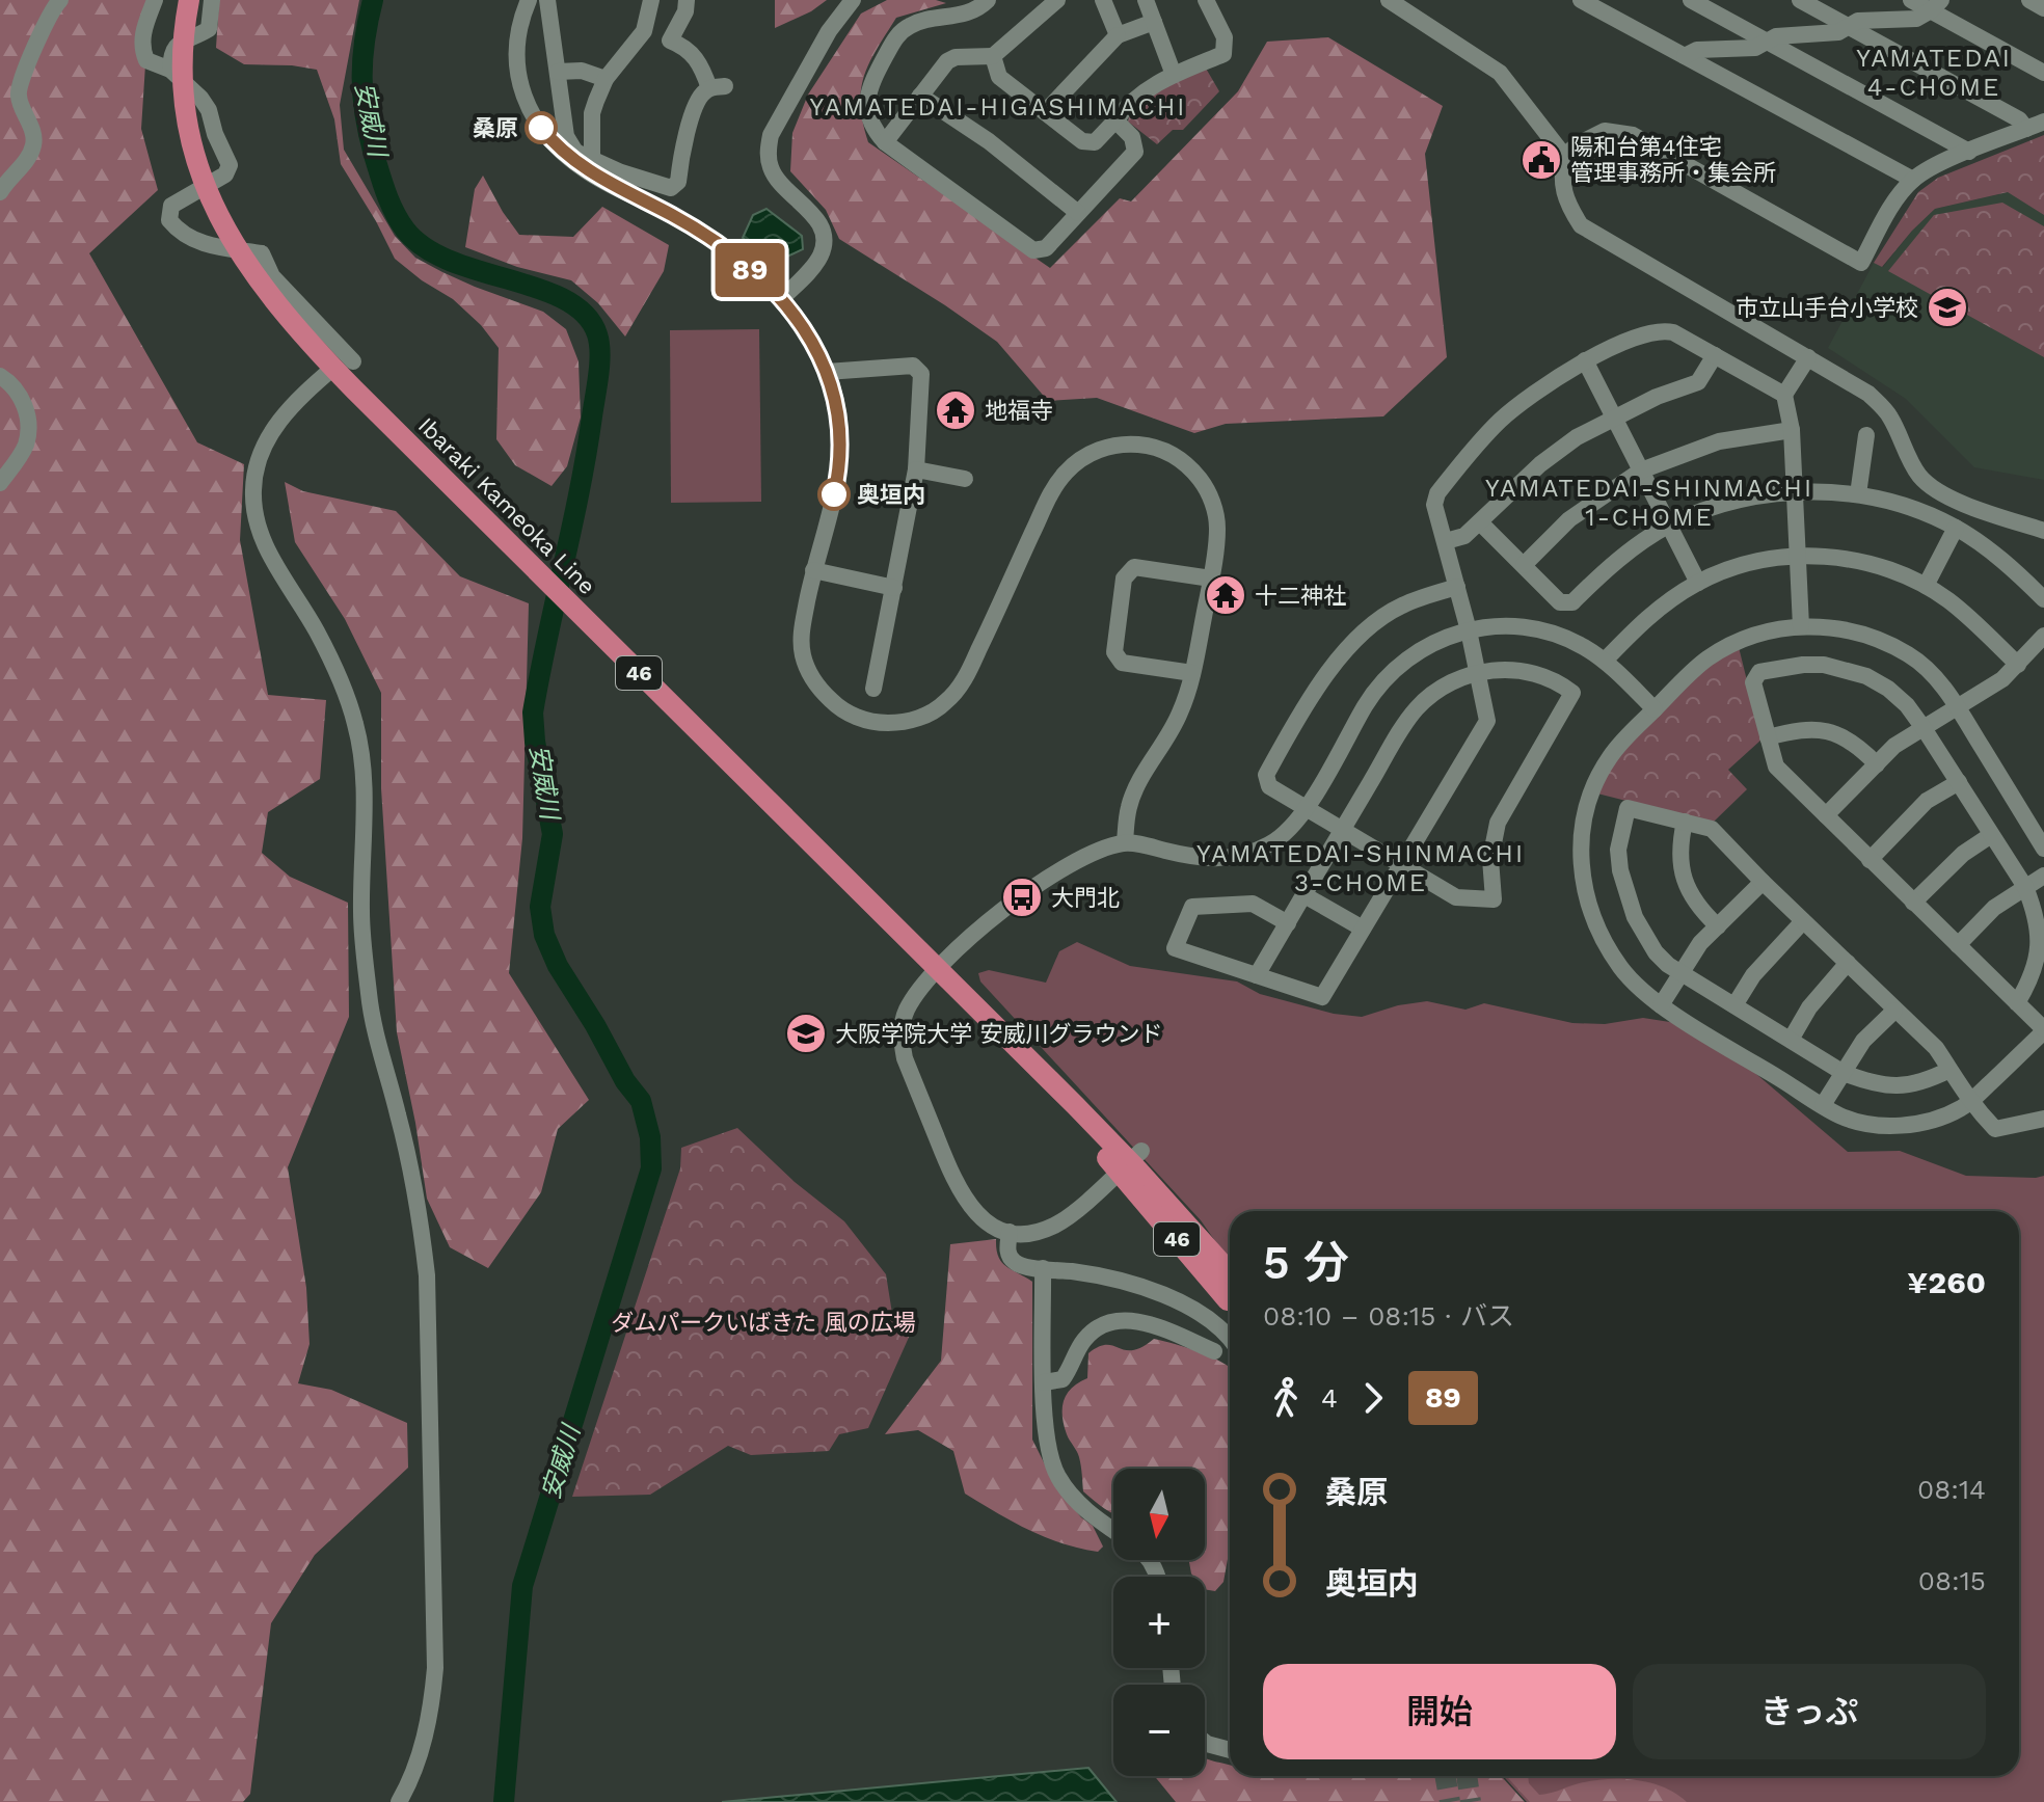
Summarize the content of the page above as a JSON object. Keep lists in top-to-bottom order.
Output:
{
  "streets": {
    "main road": ["Ibaraki Kameoka Line", "46"]
  },
  "districts": [
    "YAMATEDAI 4-CHOME",
    "YAMATEDAI-HIGASHIMACHI",
    "YAMATEDAI-SHINMACHI 1-CHOME",
    "YAMATEDAI-SHINMACHI 3-CHOME"
  ],
  "water": ["安威川"],
  "parks": ["ダムパークいばきた 風の広場"],
  "places": {
    "other": ["桑原", "奥垣内"],
    "public building": ["陽和台第4住宅 管理事務所・集会所"],
    "school or university": ["市立山手台小学校", "大阪学院大学 安威川グラウンド"],
    "temple": ["地福寺", "十二神社"],
    "bus stop": ["大門北"]
  },
  "lines": ["bus line 89"],
  "north": "bottom",
  "page": {
    "on_map": "89",
    "heading": ["5 分", "08:10 – 08:15 · バス", "¥260"],
    "legs": ["4", "89"],
    "list": [
      {
        "name": "桑原",
        "value": "08:14"
      },
      {
        "name": "奥垣内",
        "value": "08:15"
      }
    ],
    "map_buttons": ["+", "−"],
    "buttons": ["開始", "きっぷ"]
  }
}
